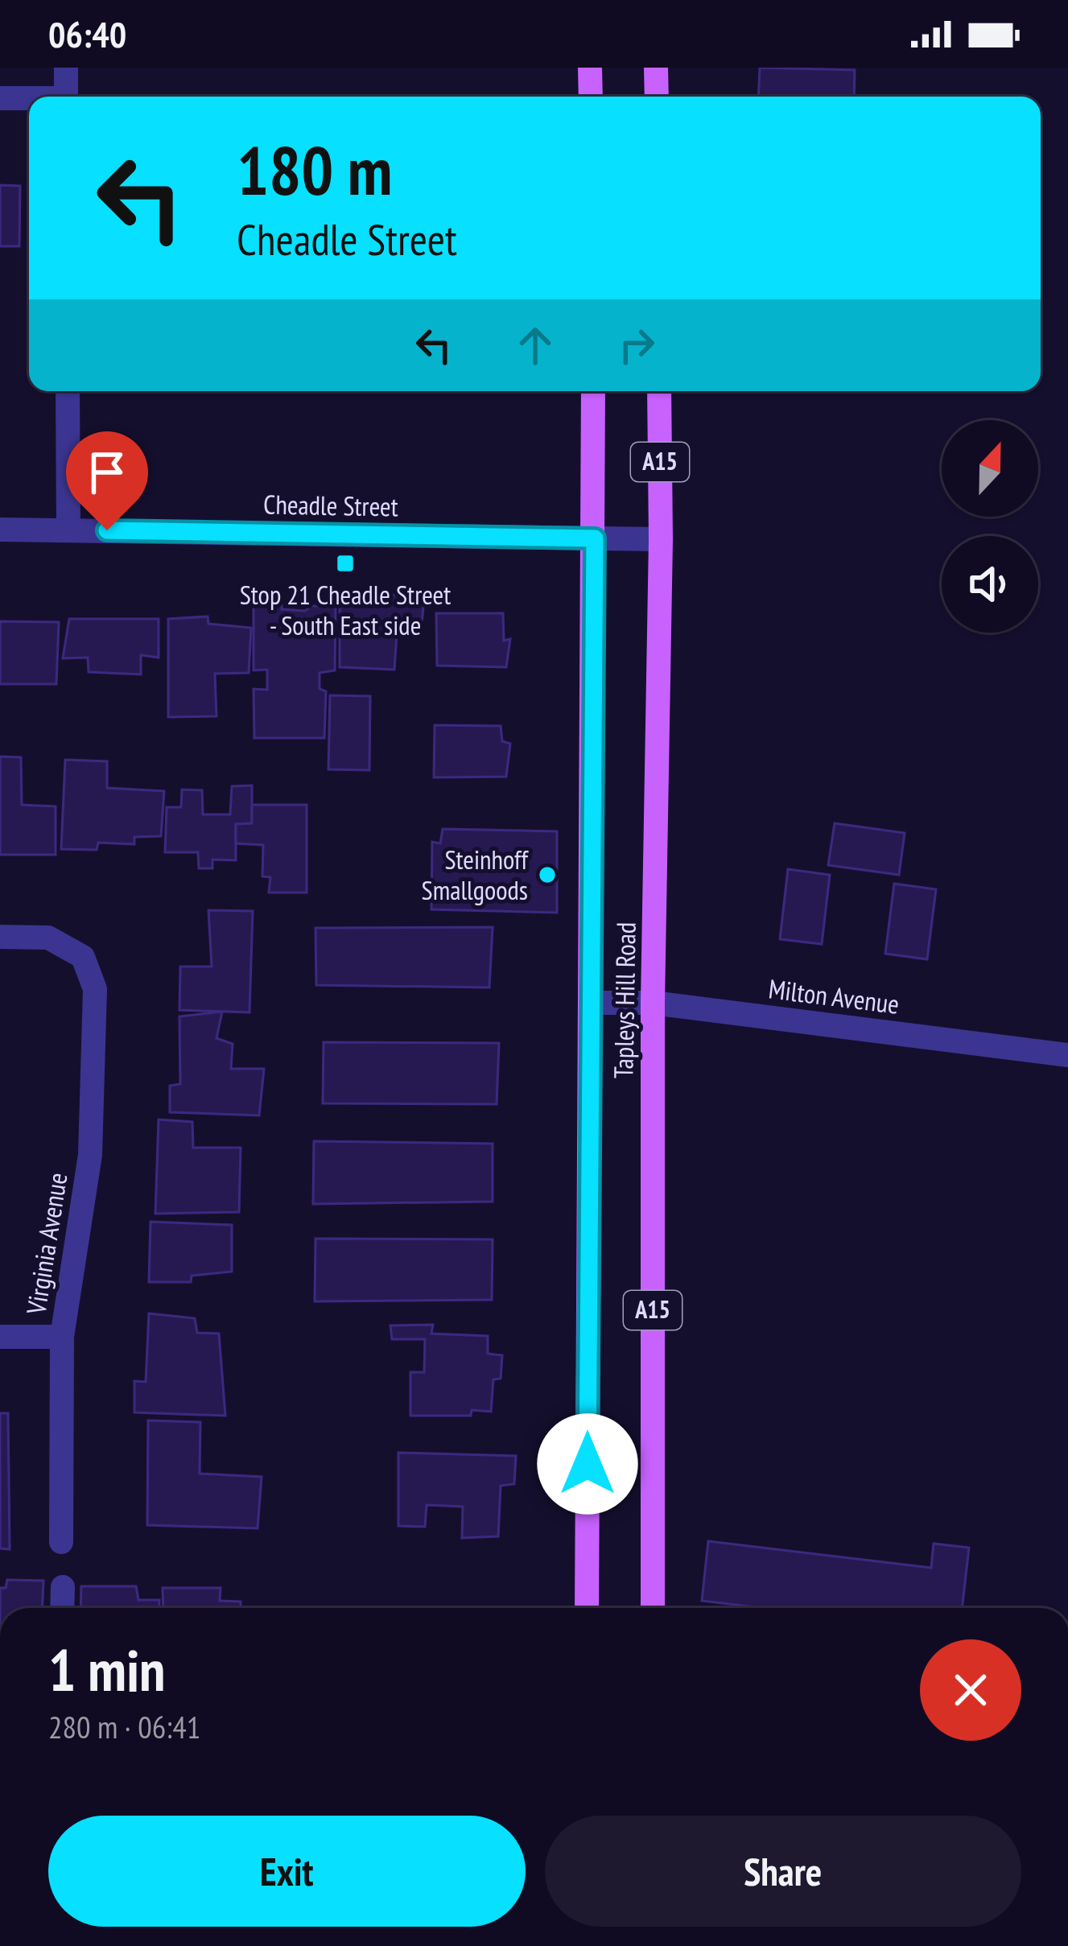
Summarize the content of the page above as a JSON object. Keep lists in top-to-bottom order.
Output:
{
  "streets": {
    "main road": ["A15", "Tapleys Hill Road"],
    "street": ["Cheadle Street", "Milton Avenue", "Virginia Avenue"]
  },
  "crossings": [
    ["Cheadle Street", "Tapleys Hill Road"],
    ["Milton Avenue", "Tapleys Hill Road"]
  ],
  "places": {
    "transit": ["Stop 21 Cheadle Street - South East side"],
    "other": ["Steinhoff Smallgoods"]
  },
  "north": "top",
  "page": {
    "status": "06:40",
    "turn": ["180 m", "Cheadle Street"],
    "heading": ["1 min", "280 m · 06:41"],
    "buttons": ["Exit", "Share"]
  }
}
